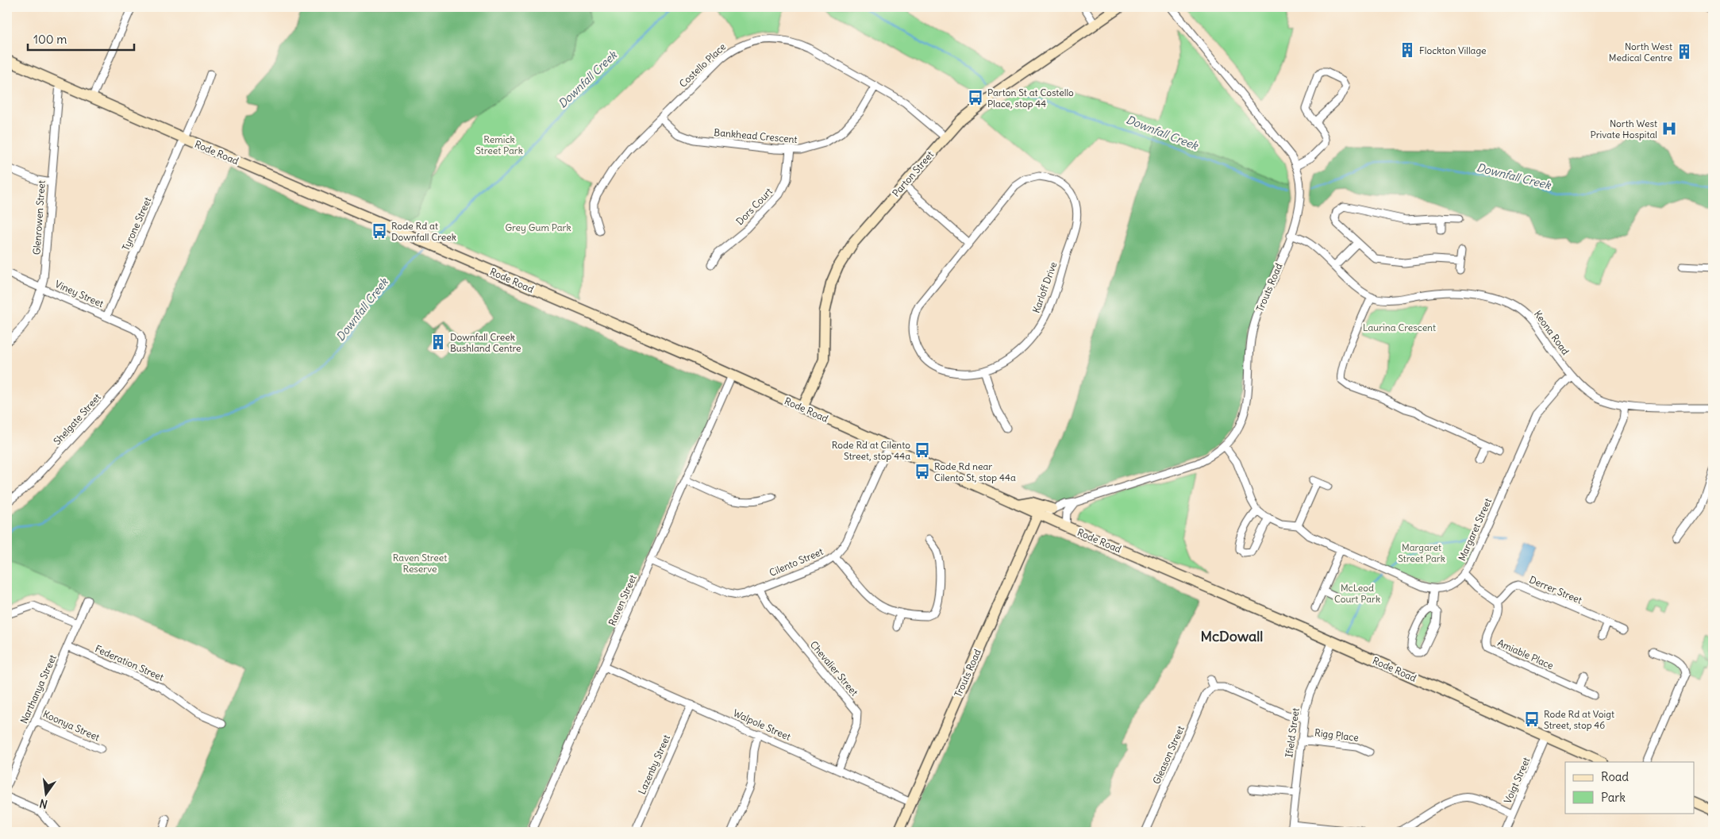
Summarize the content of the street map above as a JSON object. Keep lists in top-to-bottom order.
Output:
{
  "streets": {
    "main road": ["Rode Road", "Parton Street", "Trouts Road"],
    "street": [
      "Costello Place",
      "Bankhead Crescent",
      "Dors Court",
      "Glenrowen Street",
      "Tyrone Street",
      "Karloff Drive",
      "Viney Street",
      "Keona Road",
      "Shelgate Street",
      "Margaret Street",
      "Cilento Street",
      "Derrer Street",
      "Raven Street",
      "Amiable Place",
      "Federation Street",
      "Chevalier Street",
      "Narthanya Street",
      "Walpole Street",
      "Koonya Street",
      "Ifield Street",
      "Rigg Place",
      "Gleason Street",
      "Lazenby Street",
      "Voigt Street"
    ]
  },
  "crossings": [
    ["Costello Place", "Bankhead Crescent"],
    ["Costello Place", "Parton Street"],
    ["Bankhead Crescent", "Dors Court"],
    ["Rode Road", "Parton Street"],
    ["Rode Road", "Glenrowen Street"],
    ["Rode Road", "Tyrone Street"],
    ["Rode Road", "Trouts Road"],
    ["Rode Road", "Cilento Street"],
    ["Rode Road", "Raven Street"],
    ["Rode Road", "Ifield Street"],
    ["Rode Road", "Voigt Street"],
    ["Glenrowen Street", "Viney Street"],
    ["Tyrone Street", "Viney Street"],
    ["Trouts Road", "Keona Road"],
    ["Trouts Road", "Walpole Street"],
    ["Viney Street", "Shelgate Street"],
    ["Keona Road", "Margaret Street"],
    ["Cilento Street", "Raven Street"],
    ["Cilento Street", "Chevalier Street"],
    ["Derrer Street", "Amiable Place"],
    ["Raven Street", "Walpole Street"],
    ["Federation Street", "Narthanya Street"],
    ["Chevalier Street", "Walpole Street"],
    ["Narthanya Street", "Koonya Street"],
    ["Walpole Street", "Lazenby Street"],
    ["Ifield Street", "Rigg Place"]
  ],
  "districts": ["McDowall"],
  "water": ["Downfall Creek"],
  "parks": [
    "Remick Street Park",
    "Grey Gum Park",
    "Laurina Crescent",
    "Margaret Street Park",
    "Raven Street Reserve",
    "McLeod Court Park"
  ],
  "places": {
    "building": ["Flockton Village", "North West Medical Centre", "Downfall Creek Bushland Centre"],
    "bus stop": [
      "Parton St at Costello Place, stop 44",
      "Rode Rd at Downfall Creek",
      "Rode Rd at Cilento Street, stop 44a",
      "Rode Rd near Cilento St, stop 44a",
      "Rode Rd at Voigt Street, stop 46"
    ],
    "hospital": ["North West Private Hospital"]
  },
  "legend": ["Road", "Park"],
  "scale_bar": "100 m",
  "north": "bottom"
}
